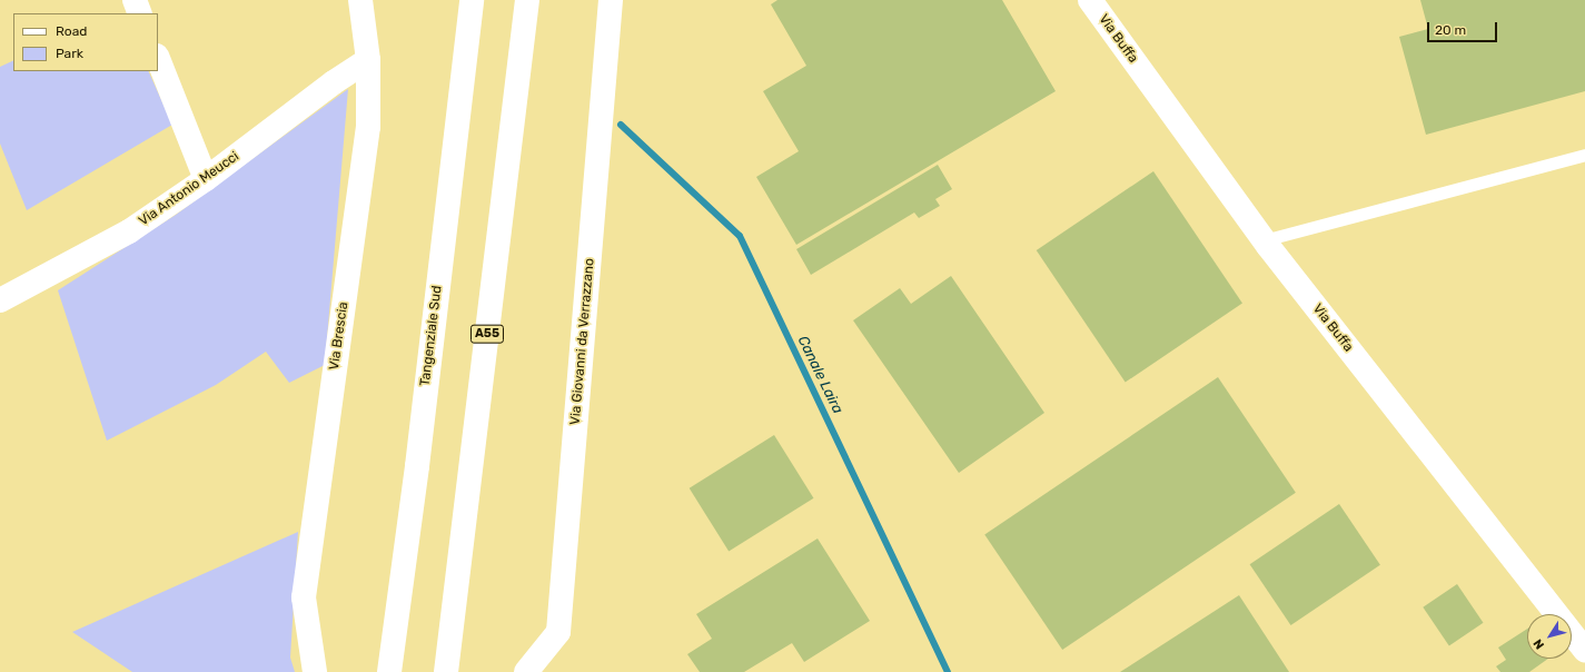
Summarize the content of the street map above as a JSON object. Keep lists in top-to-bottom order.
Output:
{
  "streets": {
    "main road": [
      "Via Buffa",
      "Via Antonio Meucci",
      "A55",
      "Via Brescia",
      "Tangenziale Sud",
      "Via Giovanni da Verrazzano"
    ]
  },
  "crossings": [
    ["Via Antonio Meucci", "Via Brescia"]
  ],
  "water": ["Canale Laira"],
  "legend": ["Road", "Park"],
  "scale_bar": "20 m",
  "north": "bottom left"
}
